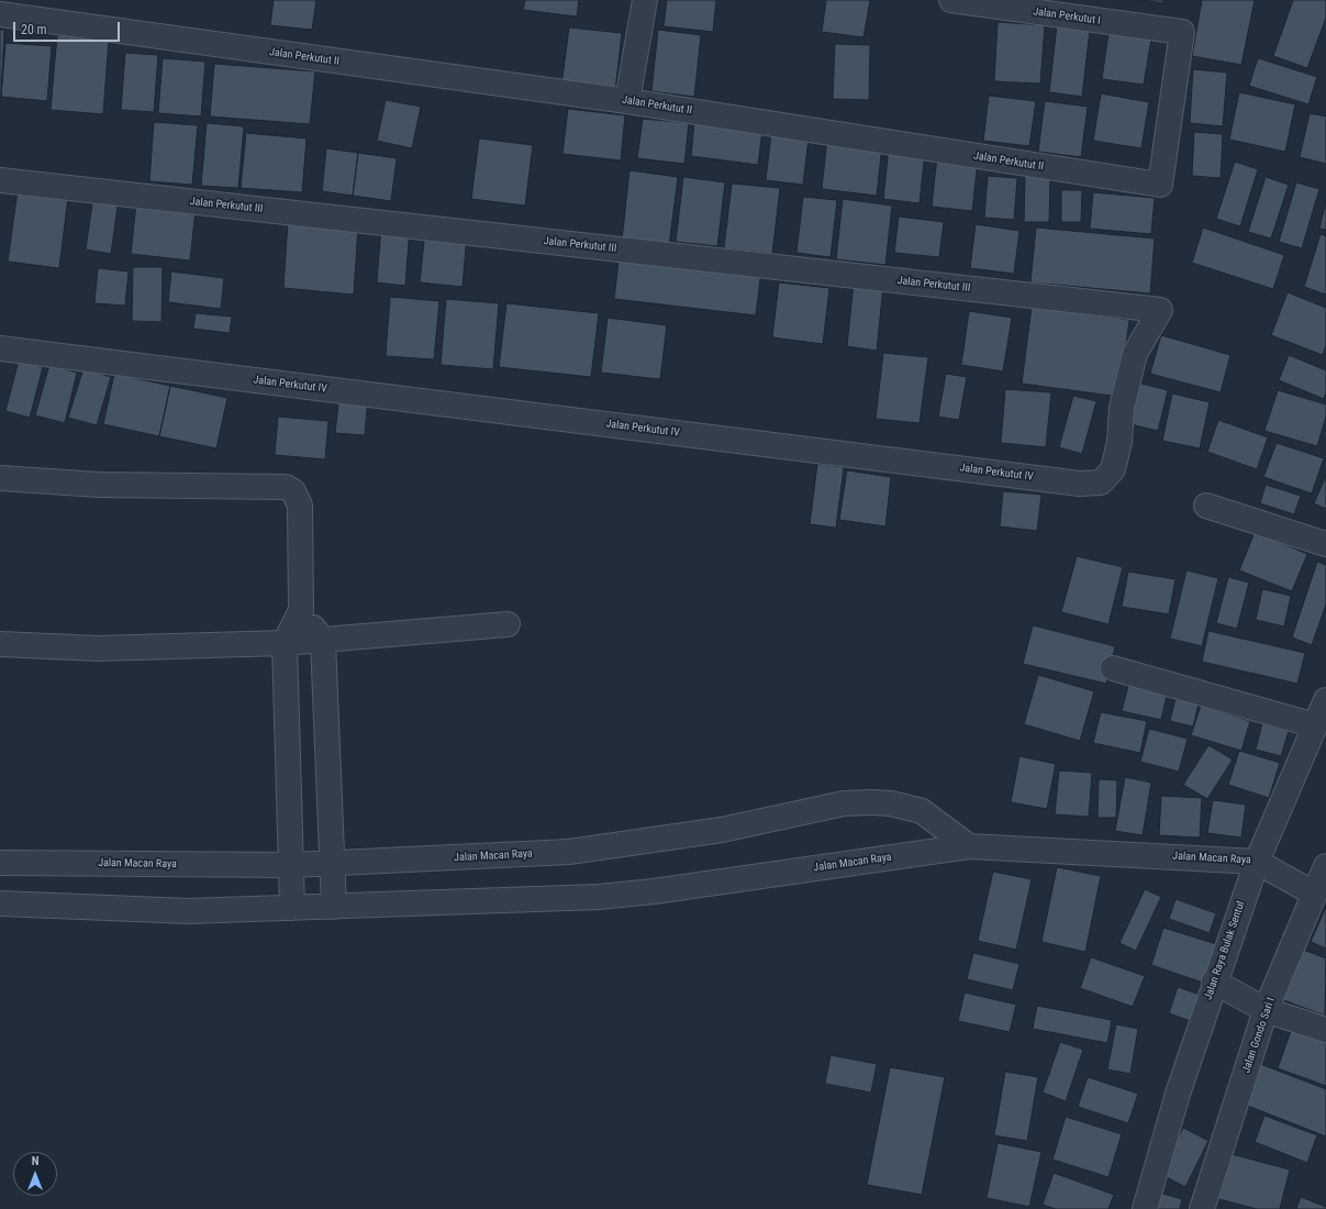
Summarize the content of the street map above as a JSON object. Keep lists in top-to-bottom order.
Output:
{
  "streets": {
    "street": [
      "Jalan Perkutut I",
      "Jalan Perkutut II",
      "Jalan Perkutut III",
      "Jalan Perkutut IV",
      "Jalan Macan Raya",
      "Jalan Raya Bulak Sentul",
      "Jalan Gondo Sari I"
    ]
  },
  "crossings": [
    ["Jalan Perkutut I", "Jalan Perkutut II"],
    ["Jalan Perkutut III", "Jalan Perkutut IV"],
    ["Jalan Macan Raya", "Jalan Raya Bulak Sentul"],
    ["Jalan Macan Raya", "Jalan Gondo Sari I"]
  ],
  "scale_bar": "20 m",
  "north": "top"
}
